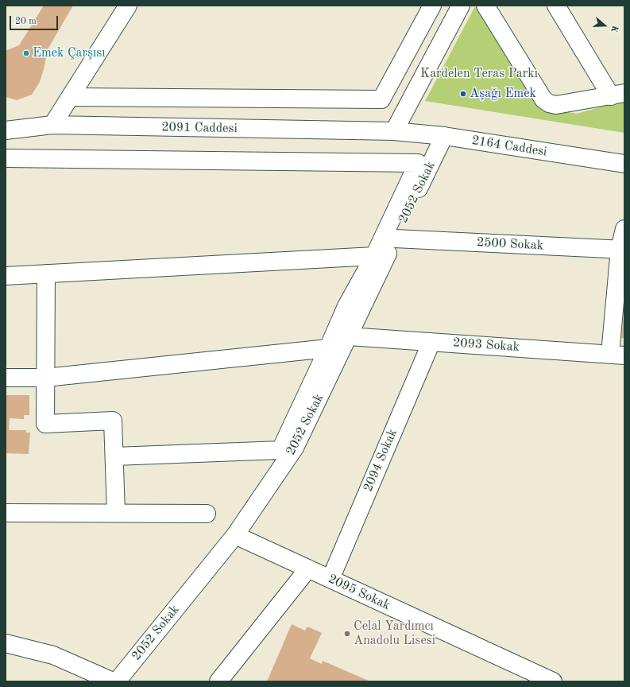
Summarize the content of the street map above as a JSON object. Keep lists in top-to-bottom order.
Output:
{
  "streets": {
    "street": [
      "2091 Caddesi",
      "2164 Caddesi",
      "2052 Sokak",
      "2500 Sokak",
      "2093 Sokak",
      "2094 Sokak",
      "2095 Sokak"
    ]
  },
  "crossings": [
    ["2091 Caddesi", "2164 Caddesi"],
    ["2164 Caddesi", "2052 Sokak"],
    ["2052 Sokak", "2500 Sokak"],
    ["2052 Sokak", "2093 Sokak"],
    ["2052 Sokak", "2095 Sokak"],
    ["2093 Sokak", "2094 Sokak"],
    ["2094 Sokak", "2095 Sokak"]
  ],
  "parks": ["Kardelen Teras Parkı"],
  "places": ["Emek Çarşısı", "Aşağı Emek", "Celal Yardımcı Anadolu Lisesi"],
  "scale_bar": "20 m",
  "north": "right"
}
